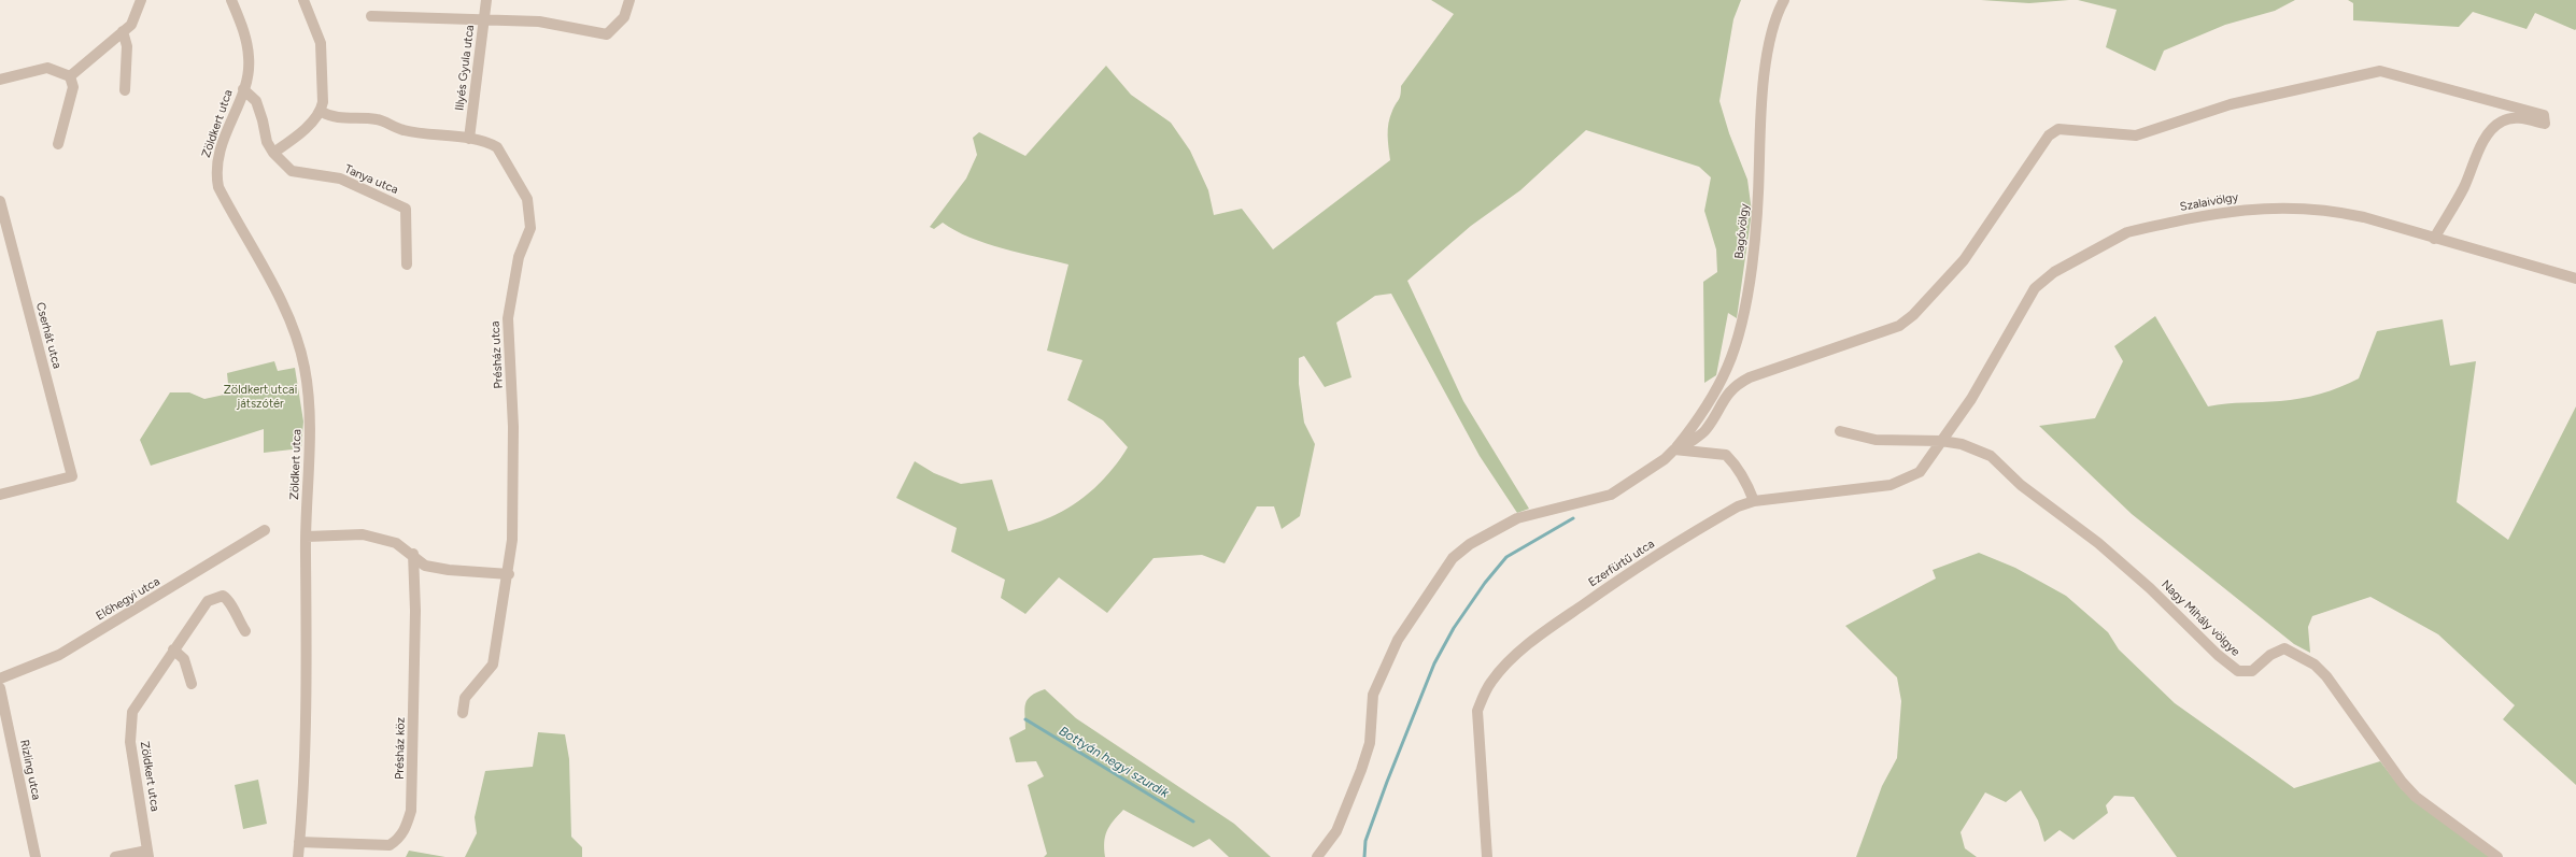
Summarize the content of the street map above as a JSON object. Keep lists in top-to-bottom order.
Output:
{
  "streets": {
    "street": [
      "Illyés Gyula utca",
      "Zöldkert utca",
      "Tanya utca",
      "Szalaivölgy",
      "Bagóvölgy",
      "Cserhát utca",
      "Présház utca",
      "Ezerfürtű utca",
      "Előhegyi utca",
      "Nagy Mihály völgye",
      "Présház köz",
      "Rizling utca"
    ]
  },
  "crossings": [
    ["Illyés Gyula utca", "Présház utca"],
    ["Zöldkert utca", "Tanya utca"],
    ["Zöldkert utca", "Présház köz"],
    ["Szalaivölgy", "Ezerfürtű utca"],
    ["Szalaivölgy", "Nagy Mihály völgye"],
    ["Ezerfürtű utca", "Nagy Mihály völgye"]
  ],
  "water": ["Bottyán hegyi szurdik"],
  "parks": ["Zöldkert utcai játszótér"]
}
